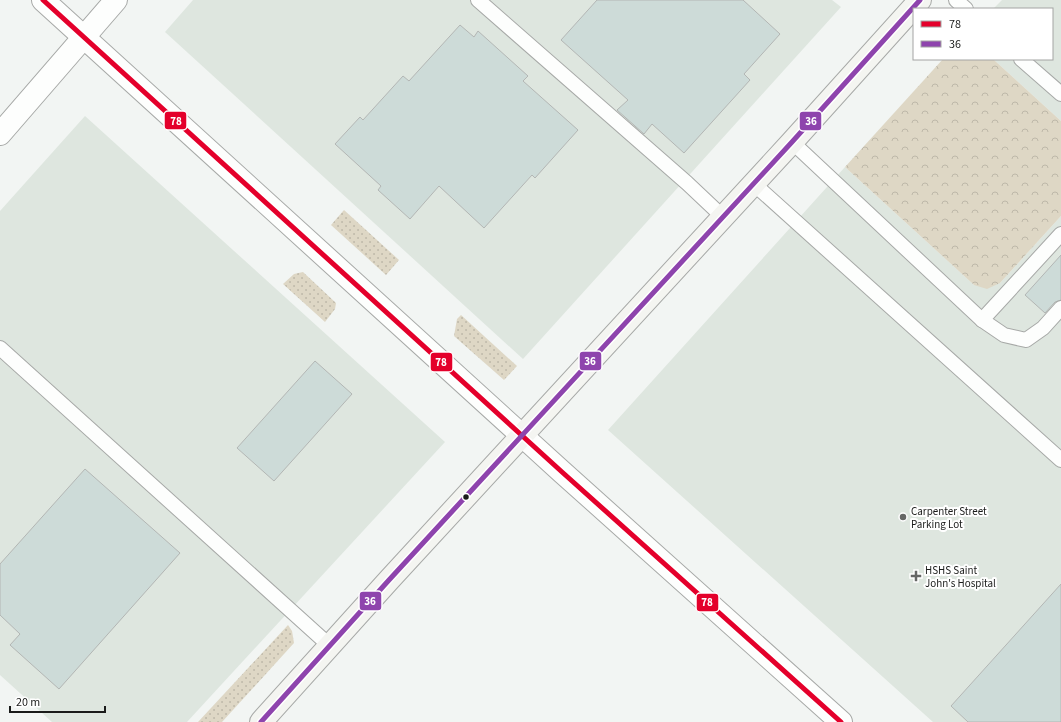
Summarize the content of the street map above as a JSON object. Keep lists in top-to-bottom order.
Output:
{
  "places": {
    "other": ["Carpenter Street Parking Lot"],
    "health": ["HSHS Saint John's Hospital"]
  },
  "lines": ["transit line 78", "transit line 36"],
  "legend": ["78", "36"],
  "scale_bar": "20 m"
}
